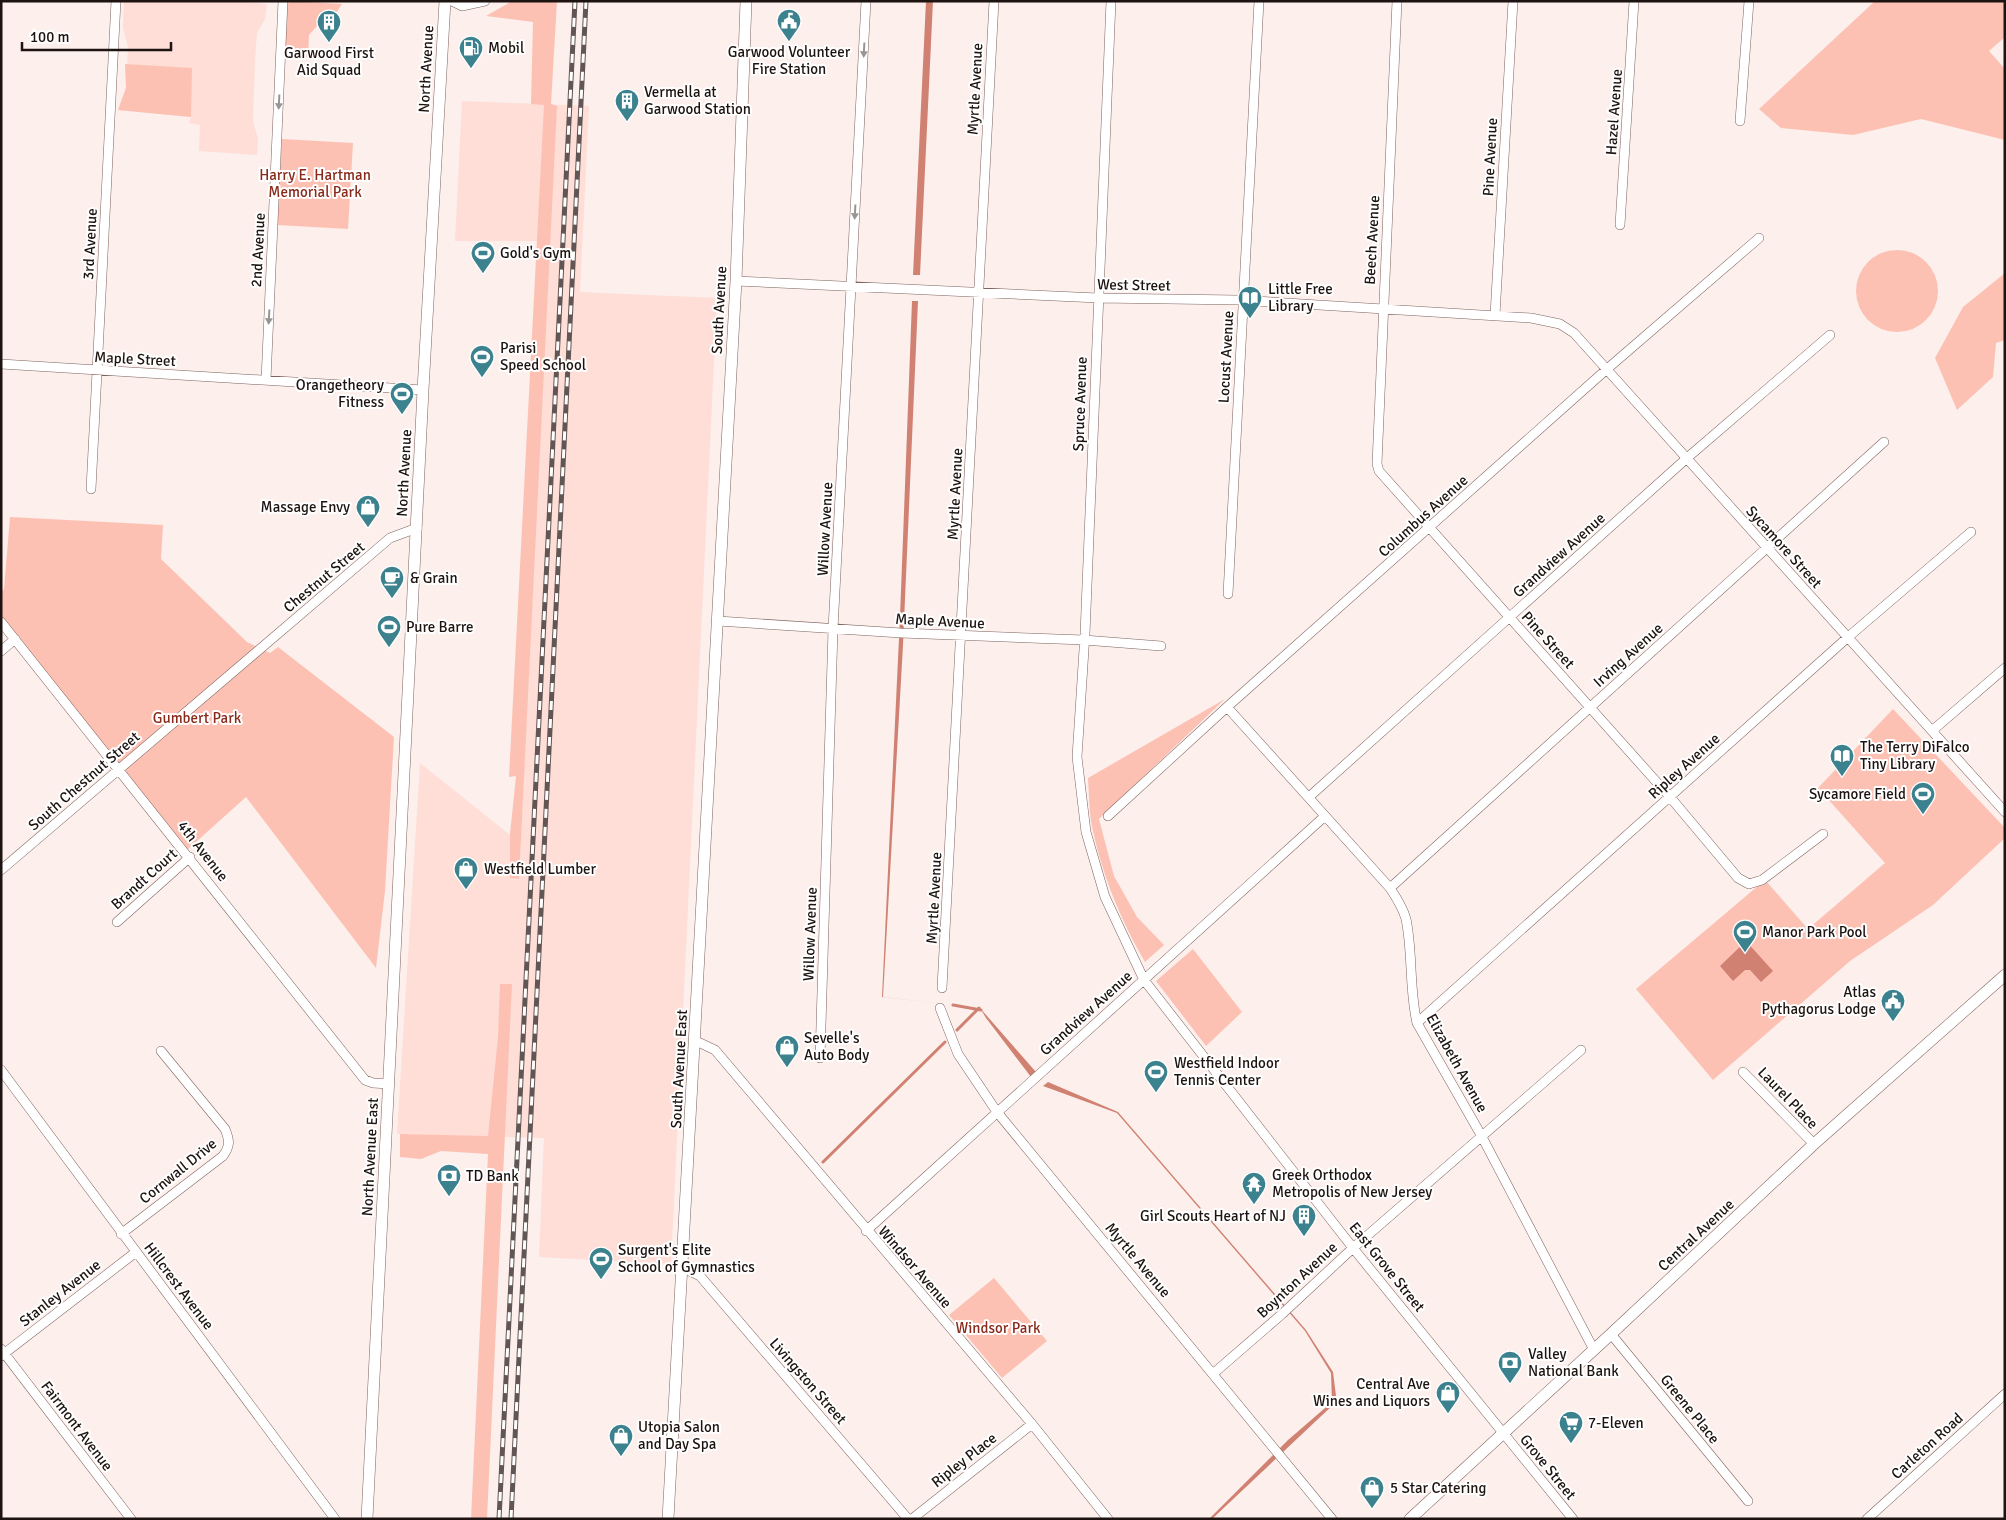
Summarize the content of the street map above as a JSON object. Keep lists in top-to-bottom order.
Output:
{
  "streets": {
    "main road": [
      "North Avenue",
      "South Avenue",
      "South Avenue East",
      "North Avenue East",
      "Central Avenue"
    ],
    "street": [
      "Myrtle Avenue",
      "Hazel Avenue",
      "Pine Avenue",
      "Beech Avenue",
      "3rd Avenue",
      "2nd Avenue",
      "West Street",
      "Locust Avenue",
      "Maple Street",
      "Spruce Avenue",
      "Columbus Avenue",
      "Willow Avenue",
      "Sycamore Street",
      "Grandview Avenue",
      "Chestnut Street",
      "Maple Avenue",
      "Pine Street",
      "Irving Avenue",
      "Ripley Avenue",
      "South Chestnut Street",
      "4th Avenue",
      "Brandt Court",
      "Elizabeth Avenue",
      "Laurel Place",
      "Cornwall Drive",
      "Windsor Avenue",
      "East Grove Street",
      "Boynton Avenue",
      "Hillcrest Avenue",
      "Stanley Avenue",
      "Livingston Street",
      "Greene Place",
      "Fairmont Avenue",
      "Carleton Road",
      "Ripley Place",
      "Grove Street"
    ]
  },
  "crossings": [
    ["North Avenue", "Chestnut Street"],
    ["North Avenue", "North Avenue East"],
    ["Myrtle Avenue", "West Street"],
    ["Myrtle Avenue", "Grandview Avenue"],
    ["Myrtle Avenue", "Maple Avenue"],
    ["Myrtle Avenue", "Boynton Avenue"],
    ["Pine Avenue", "West Street"],
    ["Beech Avenue", "West Street"],
    ["Beech Avenue", "Pine Street"],
    ["3rd Avenue", "Maple Street"],
    ["2nd Avenue", "Maple Street"],
    ["West Street", "South Avenue"],
    ["West Street", "Locust Avenue"],
    ["West Street", "Spruce Avenue"],
    ["West Street", "Willow Avenue"],
    ["West Street", "Sycamore Street"],
    ["South Avenue", "Maple Avenue"],
    ["South Avenue", "South Avenue East"],
    ["Spruce Avenue", "Maple Avenue"],
    ["Spruce Avenue", "East Grove Street"],
    ["Columbus Avenue", "Sycamore Street"],
    ["Columbus Avenue", "Pine Street"],
    ["Columbus Avenue", "Elizabeth Avenue"],
    ["Willow Avenue", "Maple Avenue"],
    ["Sycamore Street", "Grandview Avenue"],
    ["Sycamore Street", "Irving Avenue"],
    ["Sycamore Street", "Ripley Avenue"],
    ["Grandview Avenue", "Pine Street"],
    ["Grandview Avenue", "Elizabeth Avenue"],
    ["Grandview Avenue", "Windsor Avenue"],
    ["Grandview Avenue", "East Grove Street"],
    ["Chestnut Street", "South Chestnut Street"],
    ["Maple Avenue", "South Avenue East"],
    ["Pine Street", "Irving Avenue"],
    ["Pine Street", "Ripley Avenue"],
    ["Irving Avenue", "Elizabeth Avenue"],
    ["Ripley Avenue", "Elizabeth Avenue"],
    ["South Chestnut Street", "4th Avenue"],
    ["4th Avenue", "Brandt Court"],
    ["4th Avenue", "North Avenue East"],
    ["Elizabeth Avenue", "Central Avenue"],
    ["Elizabeth Avenue", "Boynton Avenue"],
    ["South Avenue East", "Windsor Avenue"],
    ["South Avenue East", "Livingston Street"],
    ["Laurel Place", "Central Avenue"],
    ["Cornwall Drive", "Hillcrest Avenue"],
    ["Central Avenue", "East Grove Street"],
    ["Central Avenue", "Greene Place"],
    ["Central Avenue", "Grove Street"],
    ["Windsor Avenue", "Ripley Place"],
    ["East Grove Street", "Boynton Avenue"],
    ["East Grove Street", "Grove Street"],
    ["Hillcrest Avenue", "Stanley Avenue"],
    ["Stanley Avenue", "Fairmont Avenue"]
  ],
  "one_way": ["2nd Avenue"],
  "parks": ["Harry E. Hartman Memorial Park", "Gumbert Park", "Windsor Park"],
  "places": {
    "public building": ["Garwood Volunteer Fire Station", "Atlas Pythagorus Lodge"],
    "building": ["Garwood First Aid Squad", "Vermella at Garwood Station", "Girl Scouts Heart of NJ"],
    "fuel station": ["Mobil"],
    "sports": [
      "Gold's Gym",
      "Parisi Speed School",
      "Orangetheory Fitness",
      "Pure Barre",
      "Sycamore Field",
      "Manor Park Pool",
      "Westfield Indoor Tennis Center",
      "Surgent's Elite School of Gymnastics"
    ],
    "library": ["Little Free Library", "The Terry DiFalco Tiny Library"],
    "shop": [
      "Massage Envy",
      "Westfield Lumber",
      "Sevelle's Auto Body",
      "Central Ave Wines and Liquors",
      "Utopia Salon and Day Spa",
      "5 Star Catering"
    ],
    "cafe": ["& Grain"],
    "bank": ["TD Bank", "Valley National Bank"],
    "temple": ["Greek Orthodox Metropolis of New Jersey"],
    "supermarket": ["7-Eleven"]
  },
  "scale_bar": "100 m"
}
